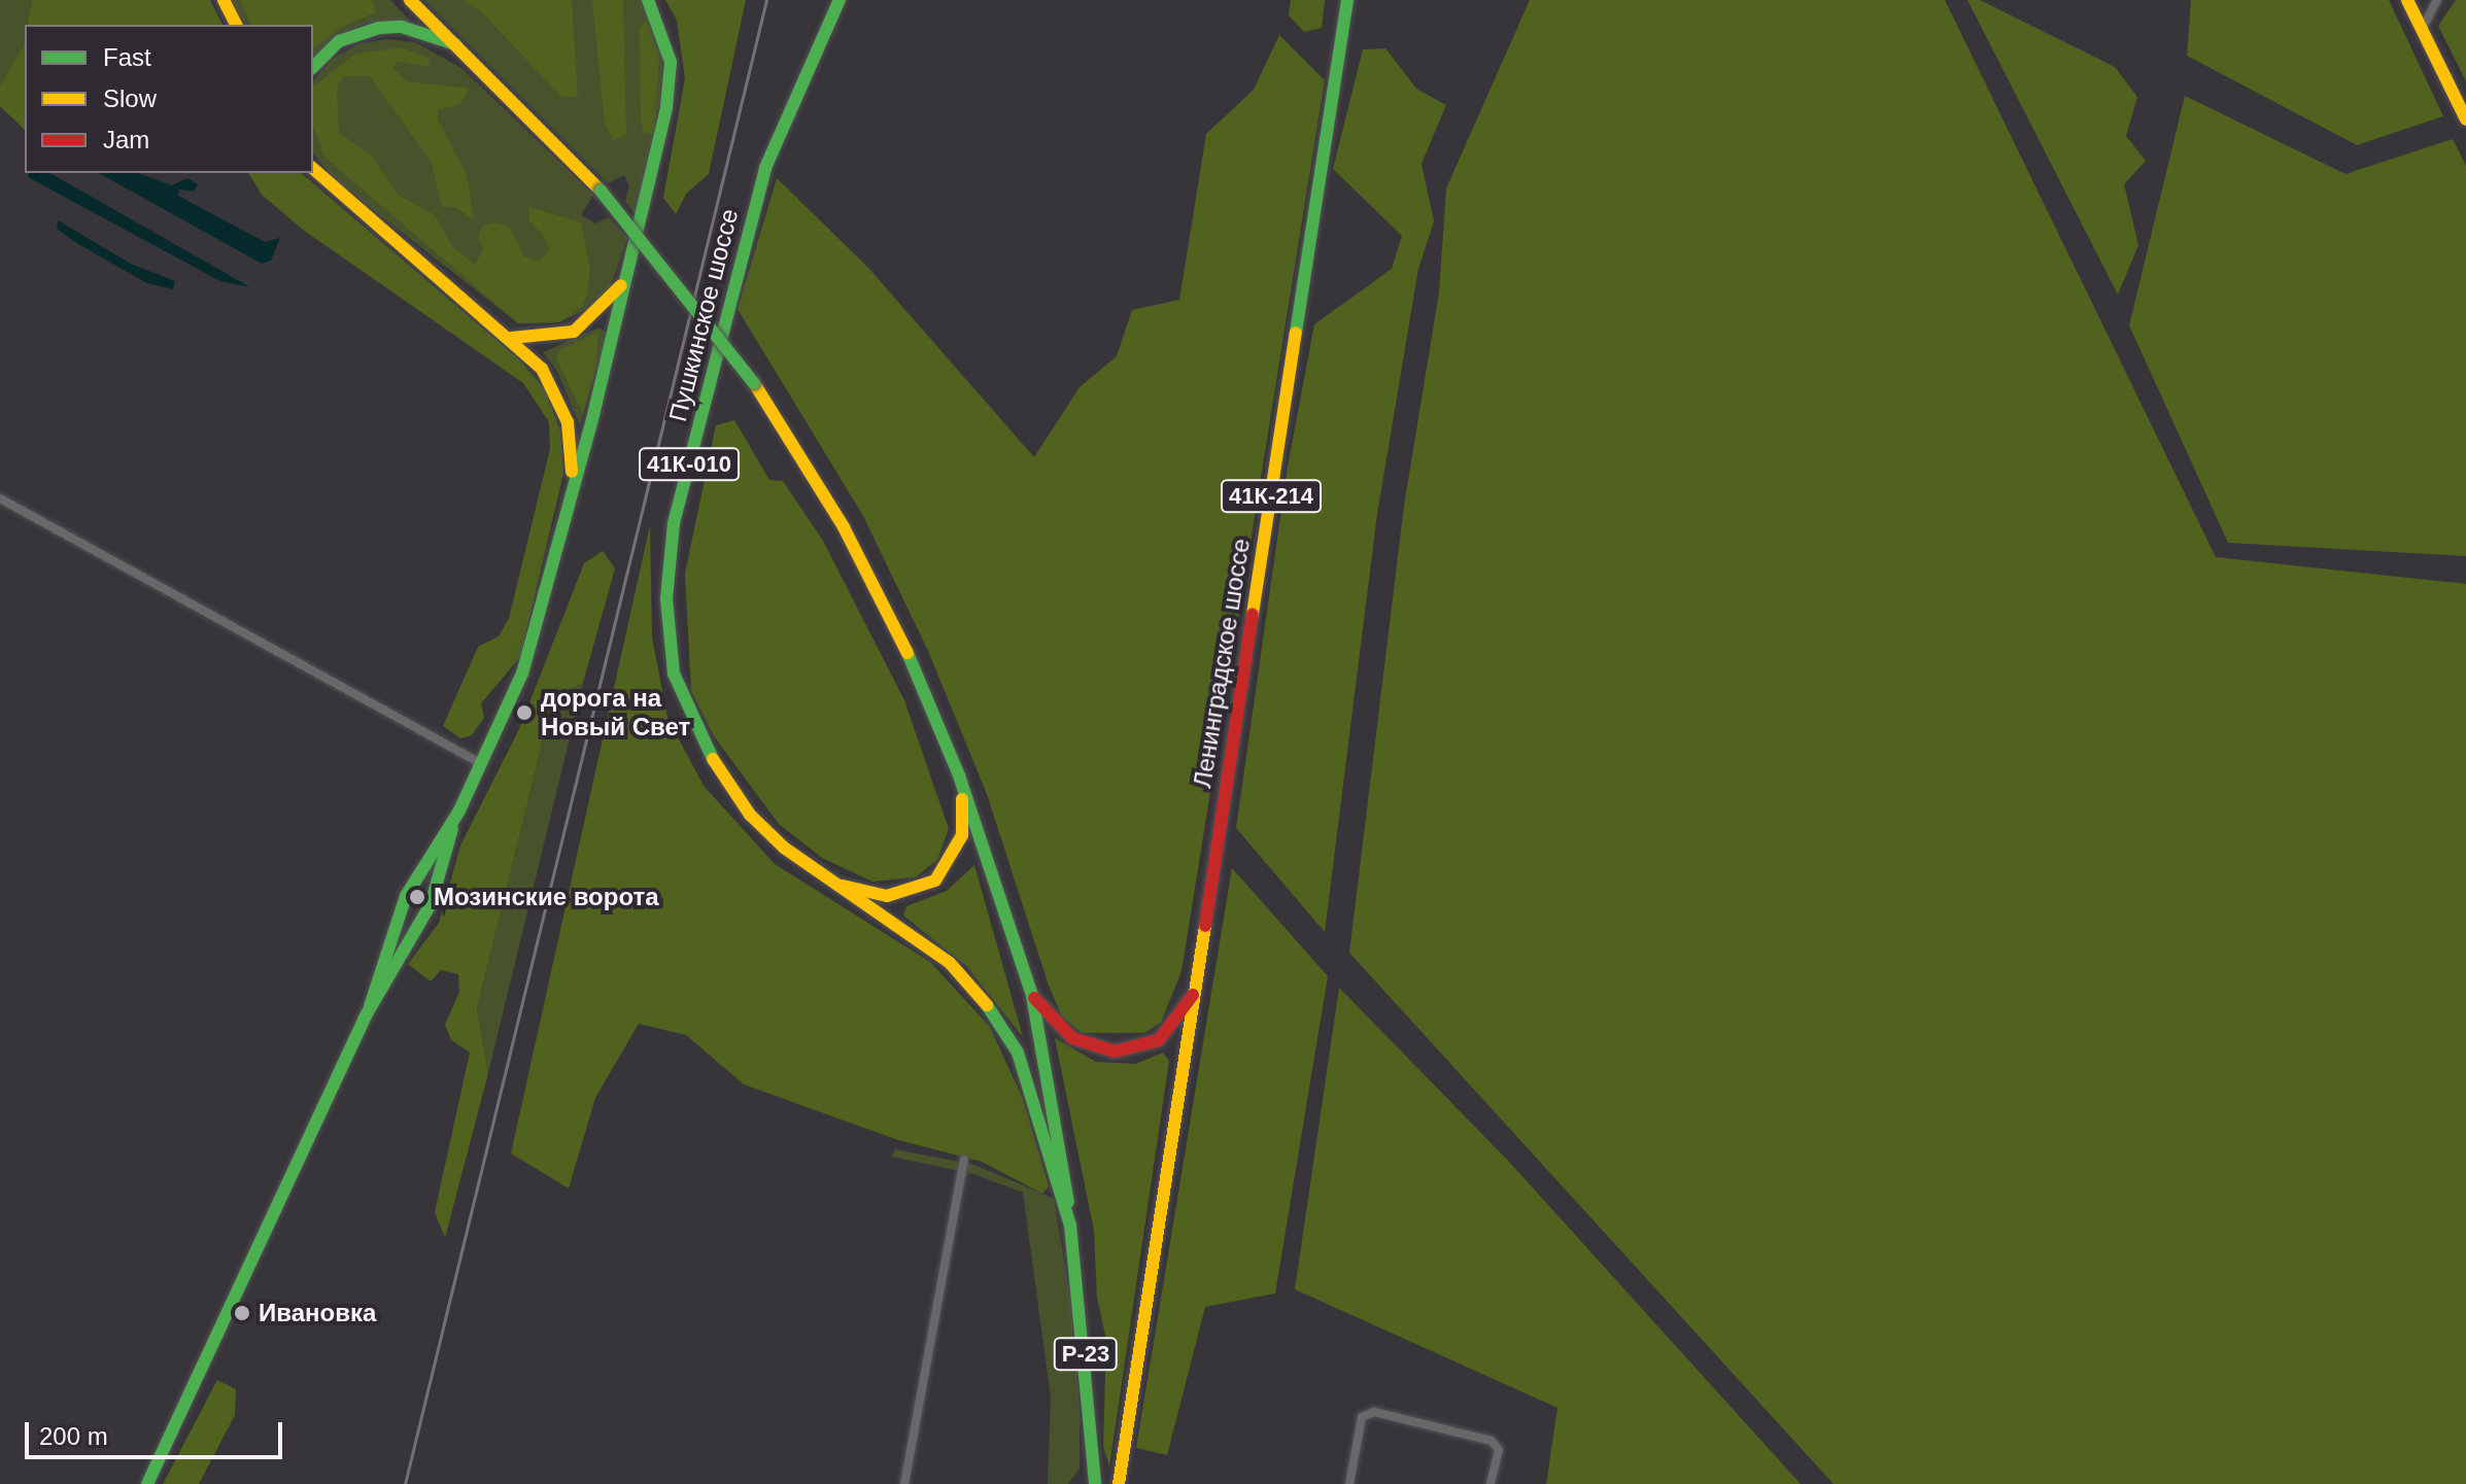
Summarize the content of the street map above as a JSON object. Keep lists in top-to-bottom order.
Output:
{
  "streets": {
    "main road": [
      "Пушкинское шоссе",
      "41К-010",
      "41К-214",
      "Ленинградское шоссе",
      "Р-23"
    ]
  },
  "crossings": [
    ["Пушкинское шоссе", "Р-23"],
    ["41К-214", "Ленинградское шоссе"],
    ["41К-214", "Р-23"]
  ],
  "places": ["дорога на Новый Свет", "Мозинские ворота", "Ивановка"],
  "legend": ["Fast", "Slow", "Jam"],
  "scale_bar": "200 m"
}
